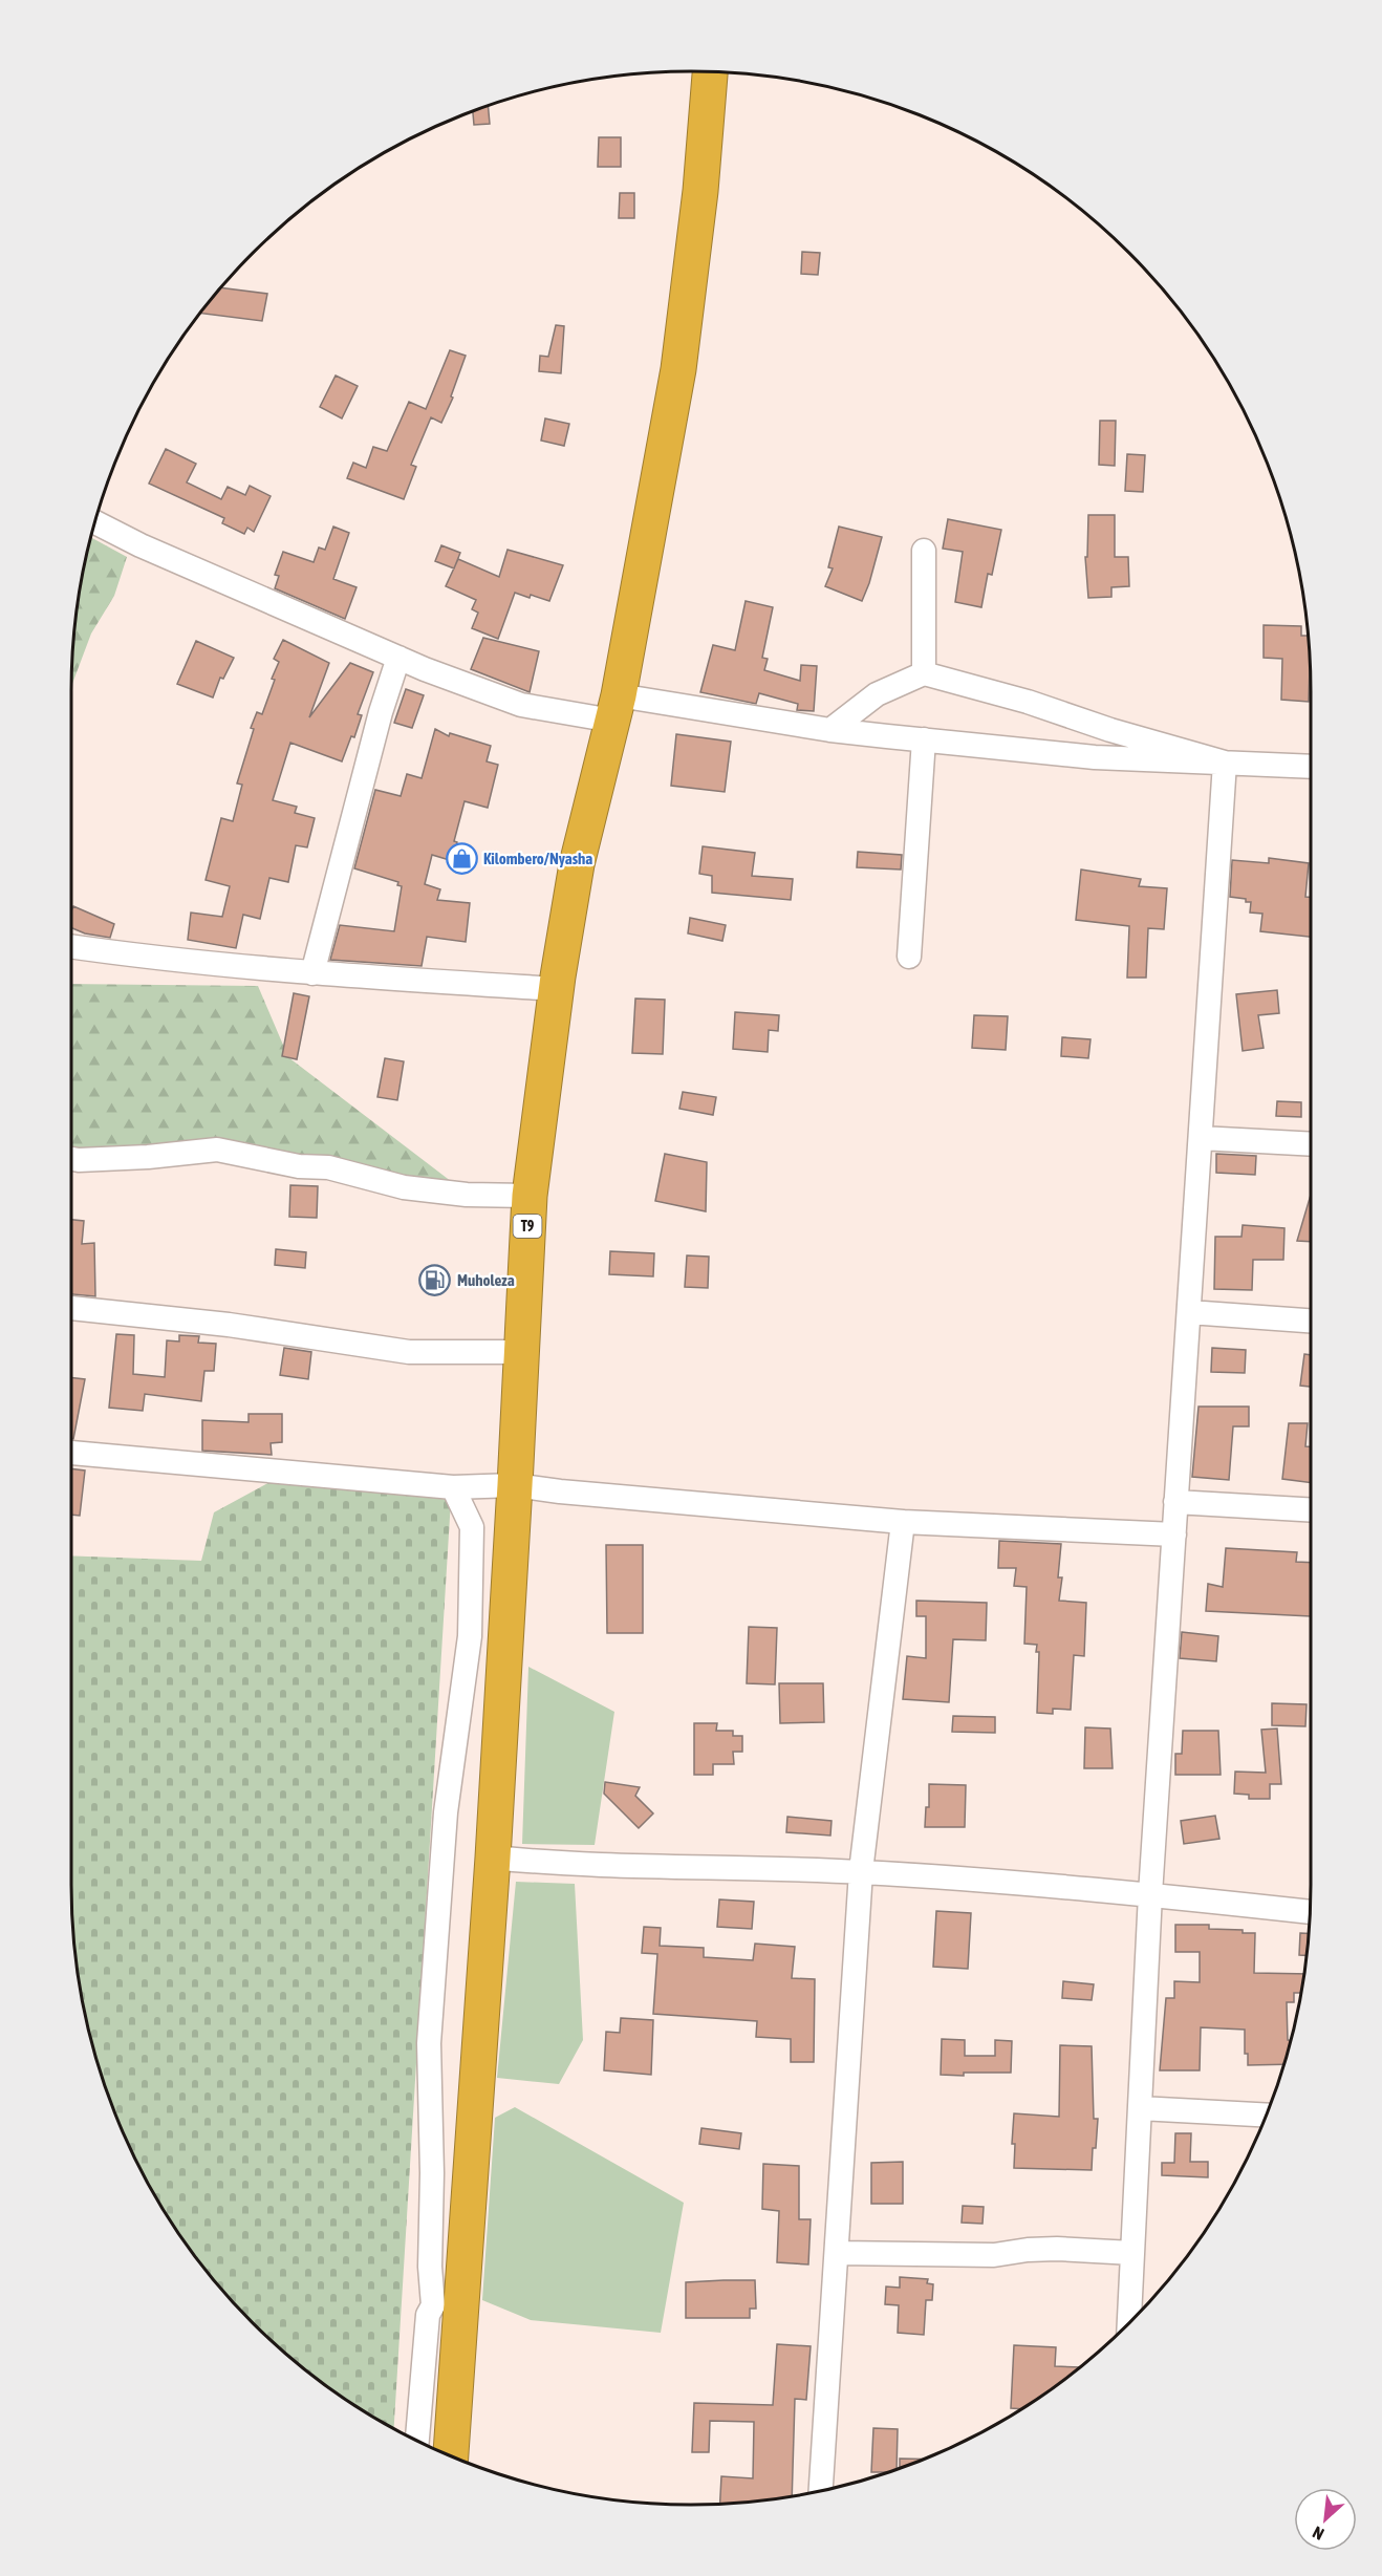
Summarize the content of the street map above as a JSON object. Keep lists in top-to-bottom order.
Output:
{
  "streets": {
    "highway": ["T9"]
  },
  "places": {
    "shop": ["Kilombero/Nyasha"],
    "fuel station": ["Muholeza"]
  },
  "north": "bottom left"
}
